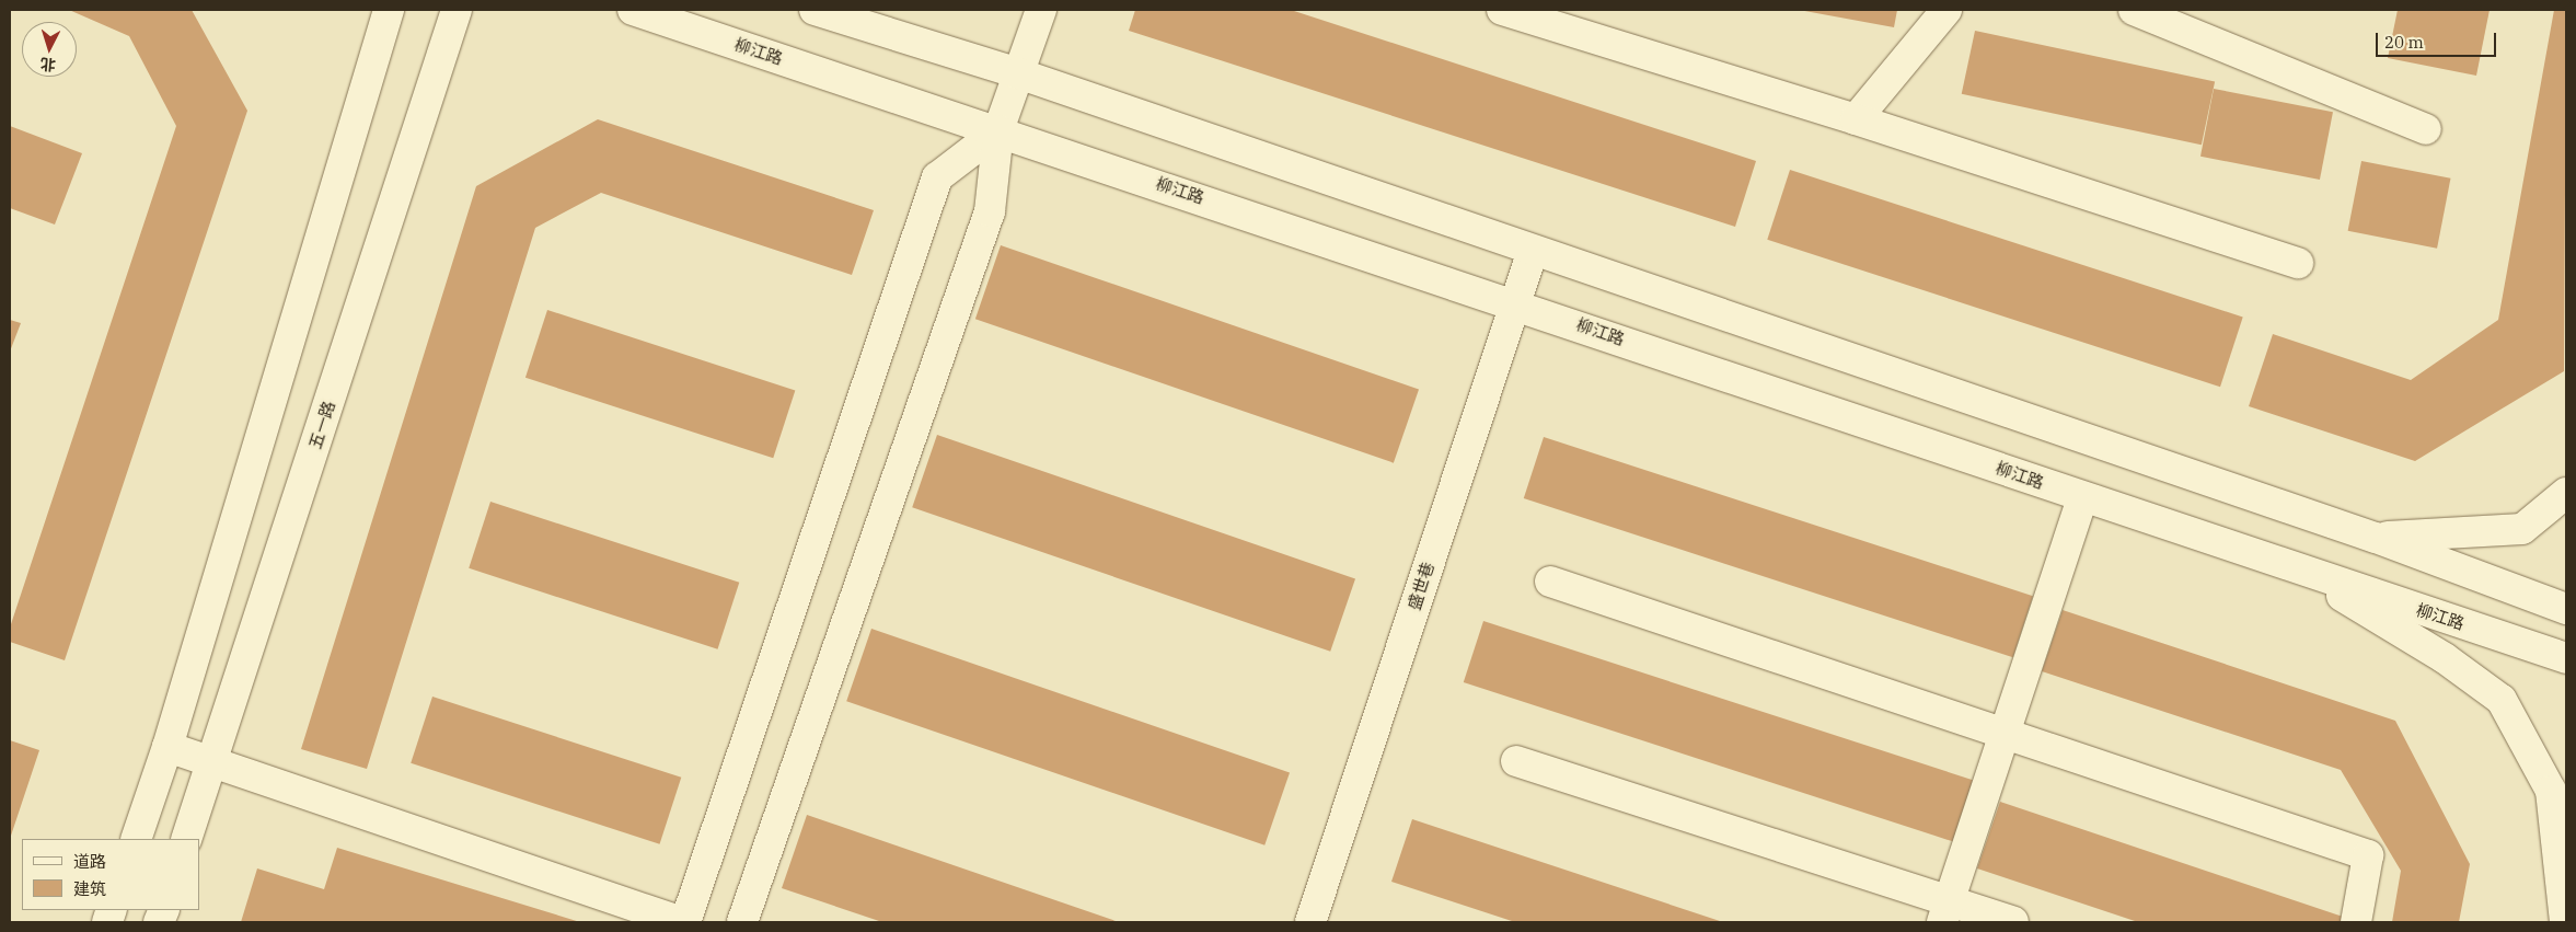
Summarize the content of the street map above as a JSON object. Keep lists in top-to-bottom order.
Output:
{
  "streets": {
    "street": ["柳江路", "五一路", "盛世巷"]
  },
  "crossings": [
    ["柳江路", "盛世巷"]
  ],
  "legend": ["道路", "建筑"],
  "scale_bar": "20 m",
  "north": "bottom"
}
